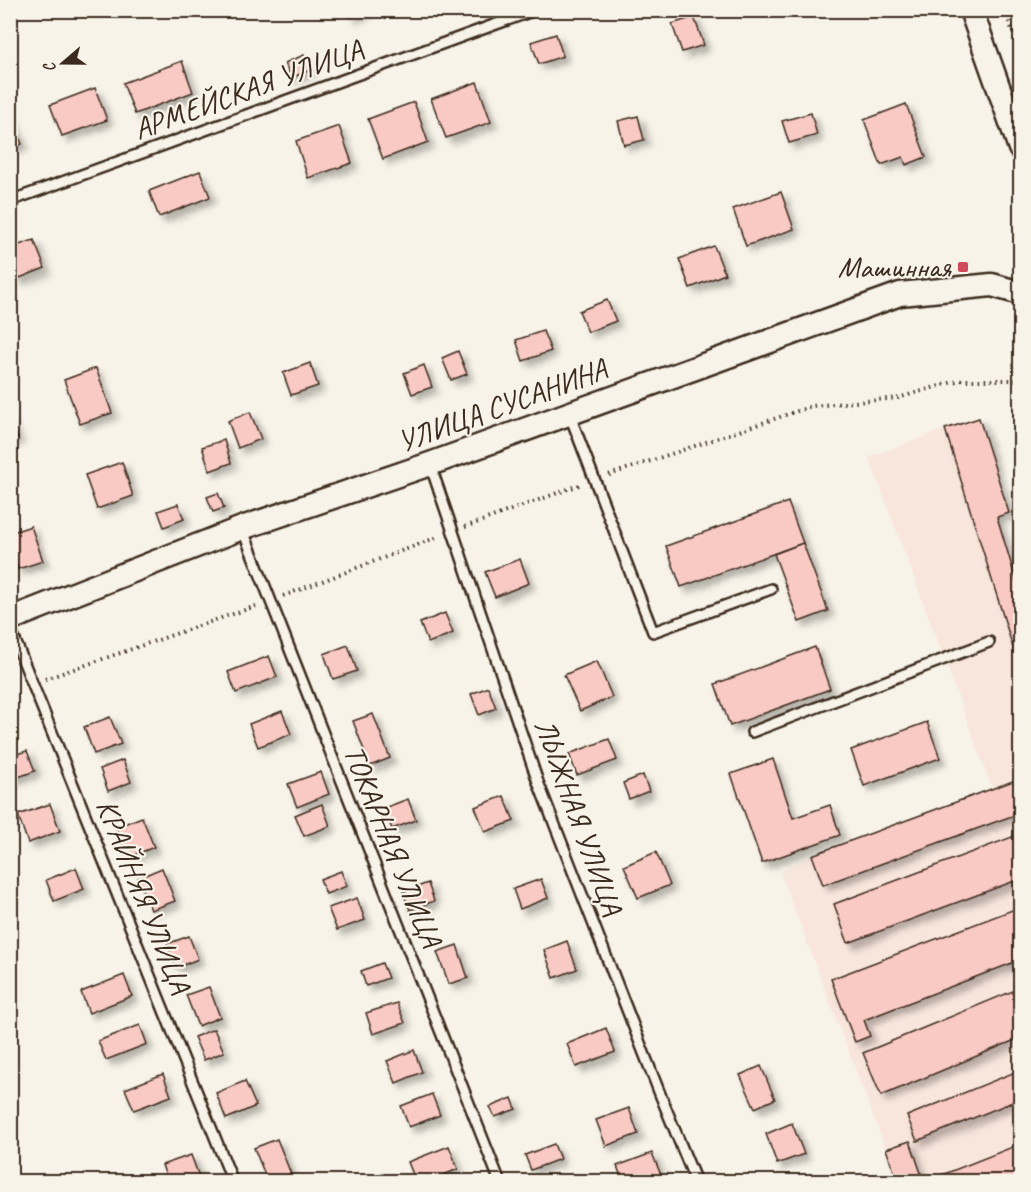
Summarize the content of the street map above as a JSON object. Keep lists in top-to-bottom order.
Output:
{
  "streets": {
    "street": ["УЛИЦА СУСАНИНА"],
    "lane": [
      "АРМЕЙСКАЯ УЛИЦА",
      "ЛЫЖНАЯ УЛИЦА",
      "ТОКАРНАЯ УЛИЦА",
      "КРАЙНЯЯ УЛИЦА"
    ]
  },
  "crossings": [
    ["УЛИЦА СУСАНИНА", "ЛЫЖНАЯ УЛИЦА"],
    ["УЛИЦА СУСАНИНА", "ТОКАРНАЯ УЛИЦА"]
  ],
  "places": {
    "transit": ["Машинная"]
  },
  "north": "left"
}
